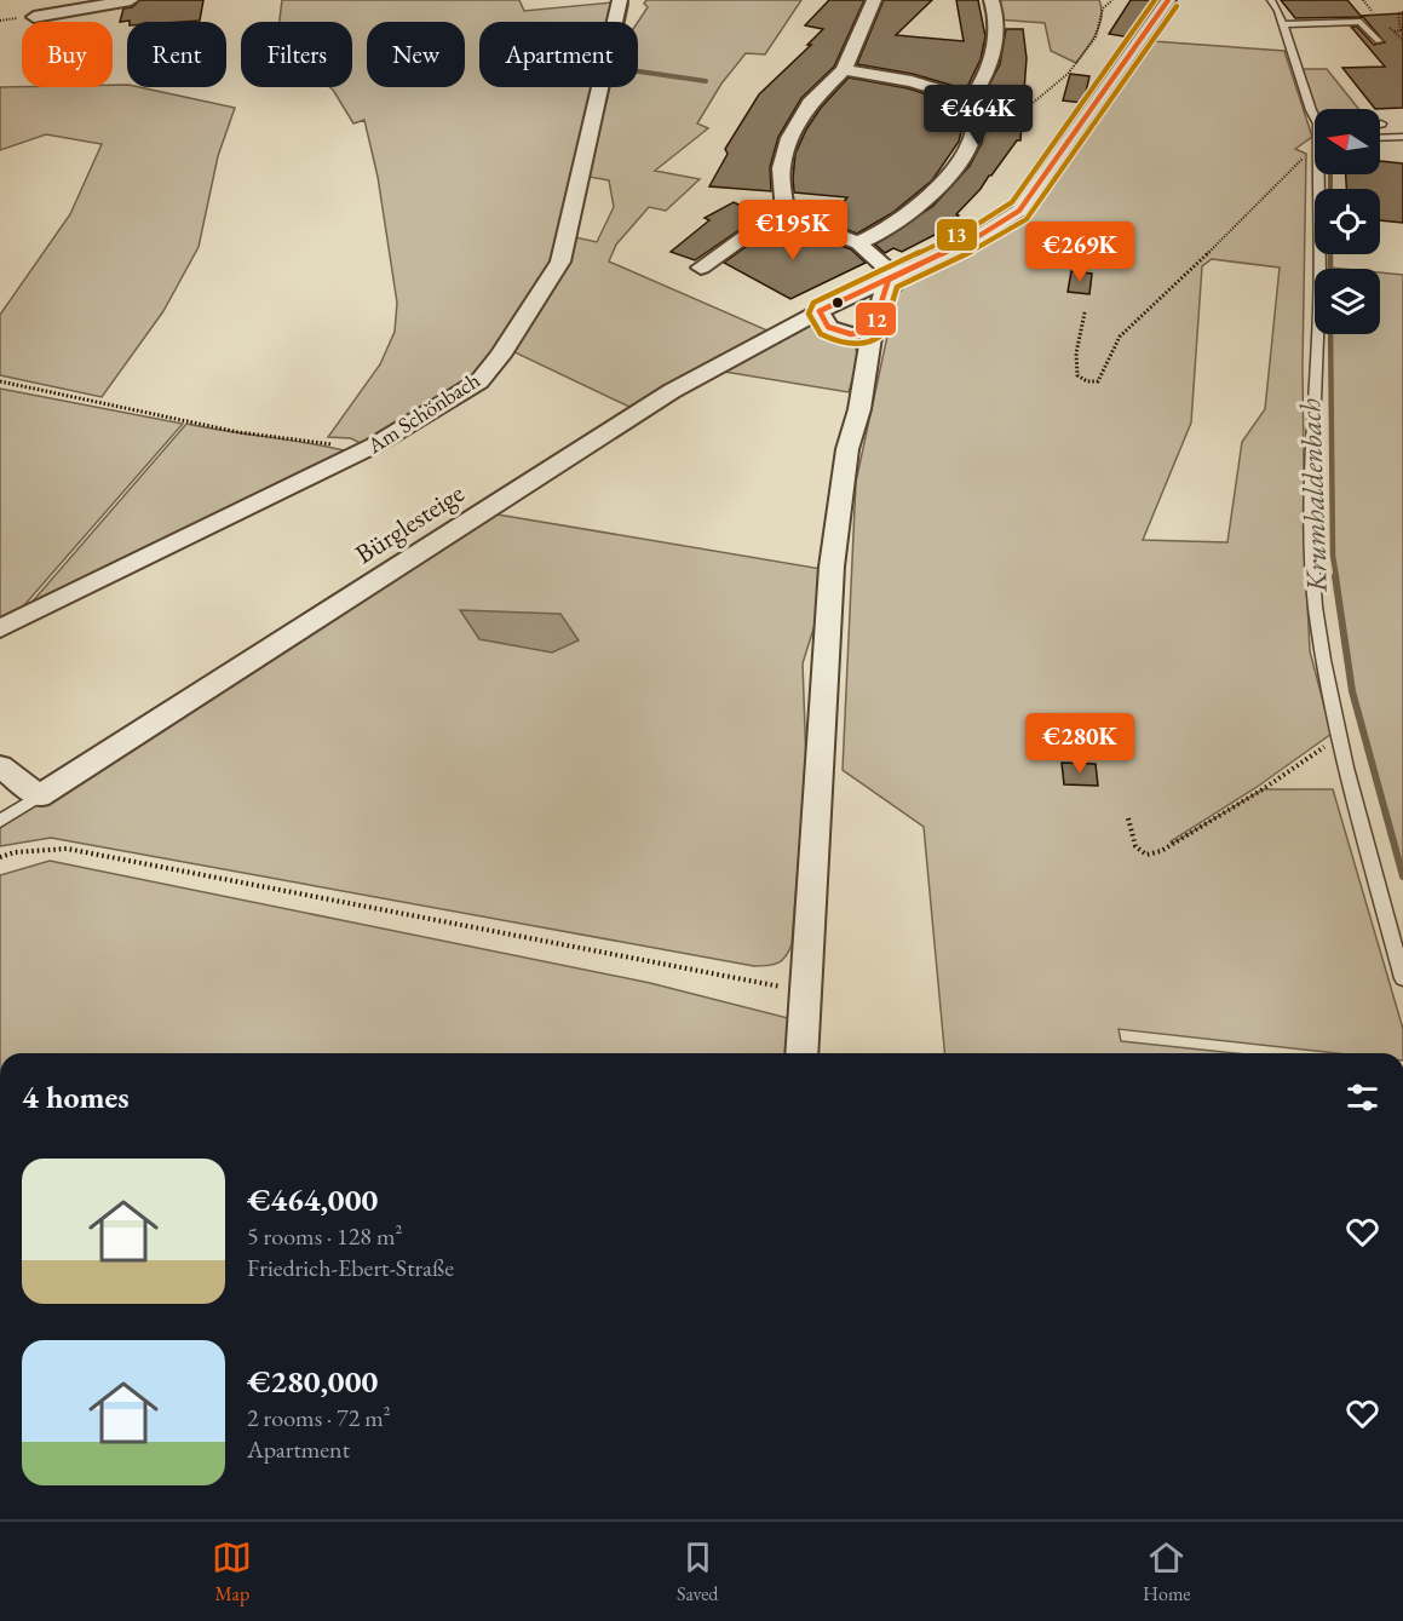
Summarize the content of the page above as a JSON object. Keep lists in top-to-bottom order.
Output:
{
  "streets": {
    "street": ["Am Schönbach", "Bürglesteige"]
  },
  "water": ["Krumhaldenbach"],
  "lines": ["transit line 12", "transit line 13"],
  "north": "left",
  "page": {
    "chip": [
      "Buy",
      "Rent",
      "Filters",
      "New",
      "Apartment"
    ],
    "price": [
      "€464K",
      "€195K",
      "€269K",
      "€280K"
    ],
    "heading": "4 homes",
    "list": [
      {
        "name": "€464,000",
        "note": "5 rooms · 128 m² · Friedrich-Ebert-Straße"
      },
      {
        "name": "€280,000",
        "note": "2 rooms · 72 m² · Apartment"
      }
    ],
    "tabs": ["Map", "Saved", "Home"]
  }
}
